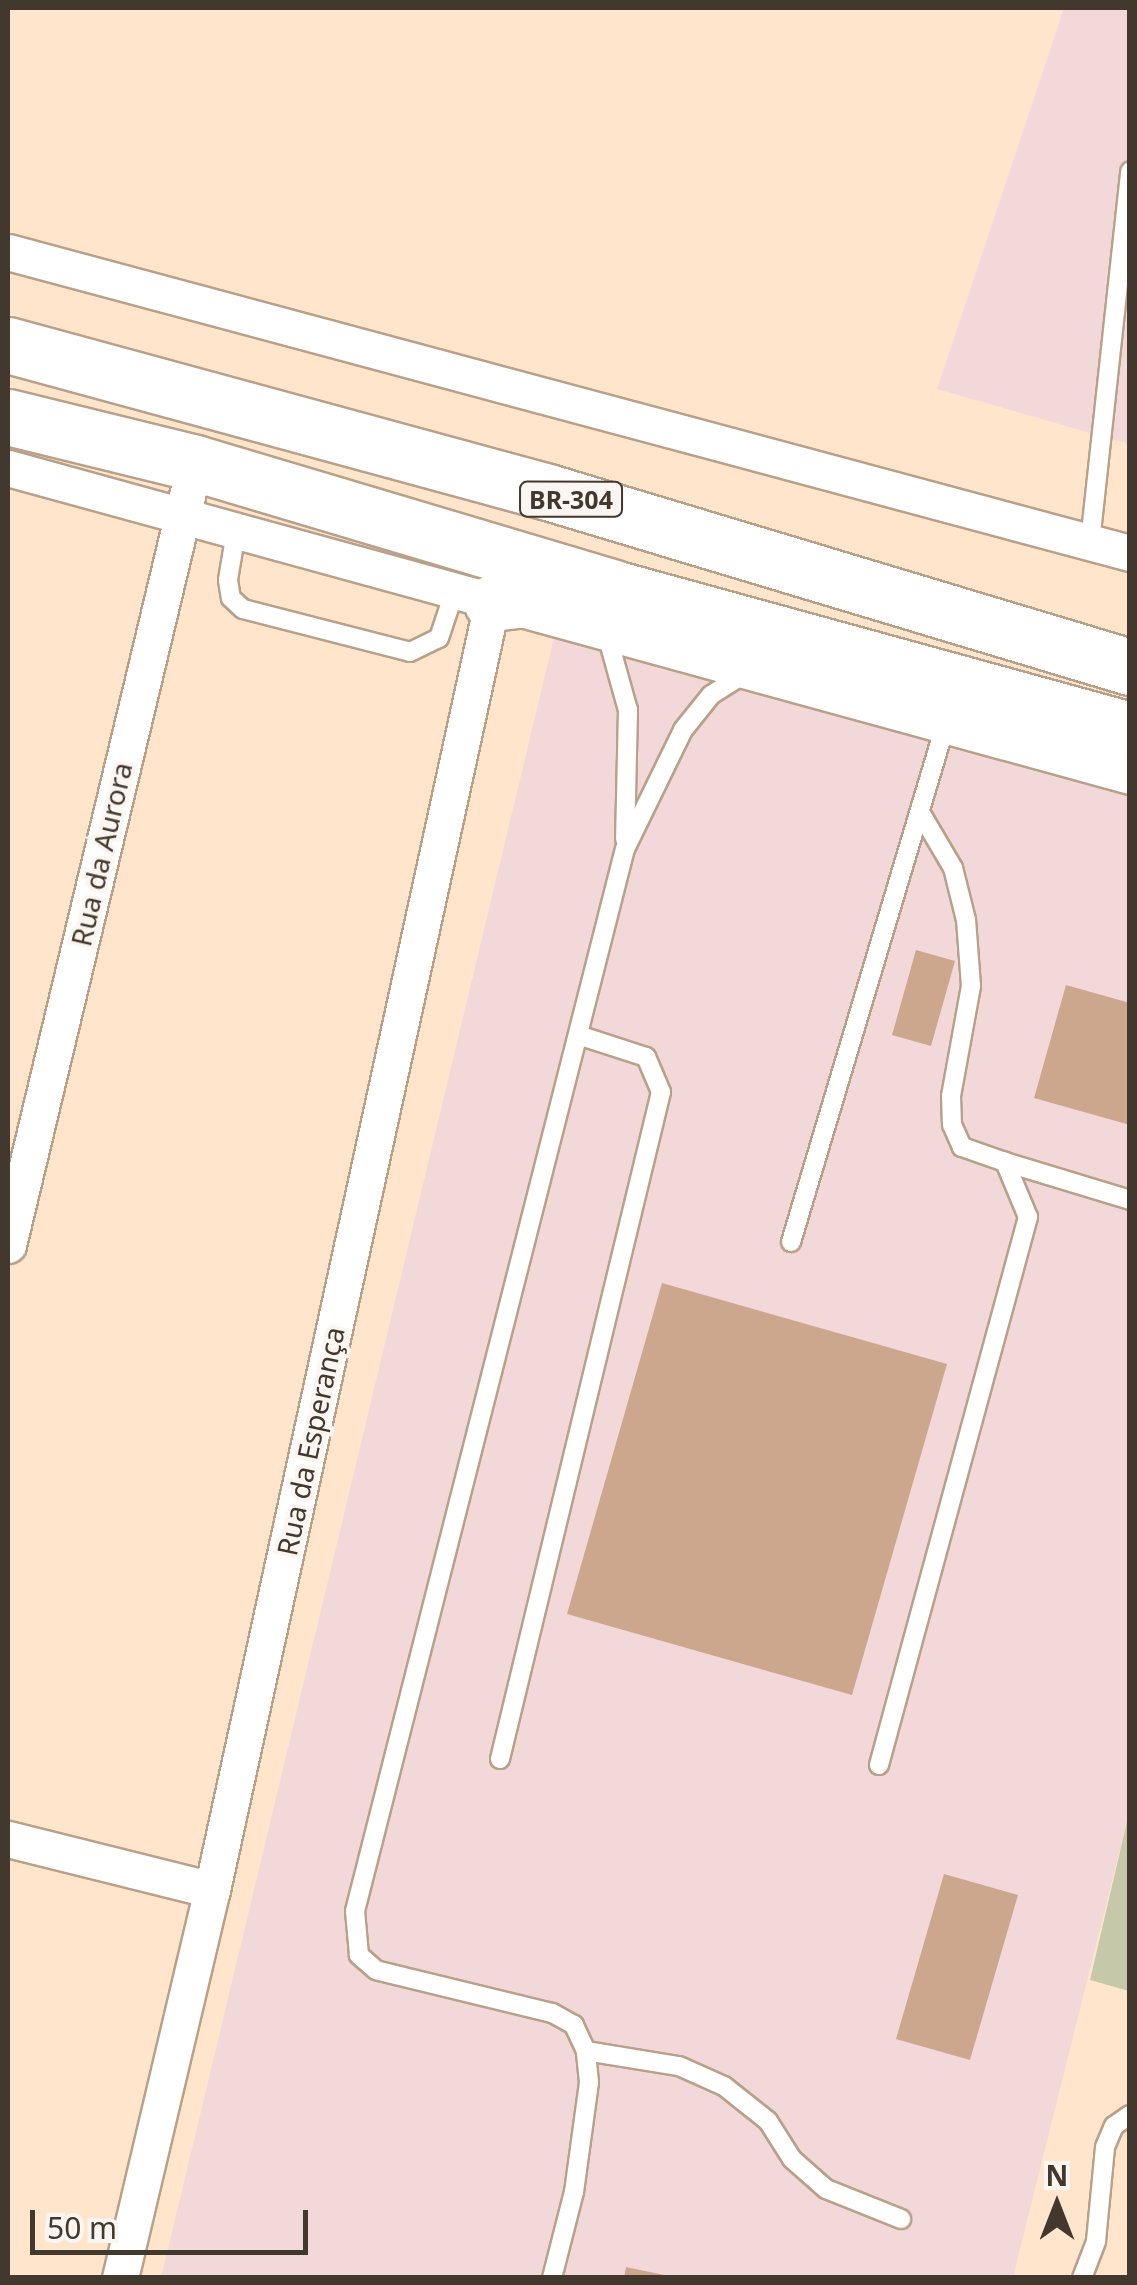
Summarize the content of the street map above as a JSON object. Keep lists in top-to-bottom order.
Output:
{
  "streets": {
    "highway": ["BR-304"],
    "street": ["Rua da Aurora", "Rua da Esperança"]
  },
  "crossings": [
    ["BR-304", "Rua da Aurora"]
  ],
  "scale_bar": "50 m",
  "north": "top"
}
